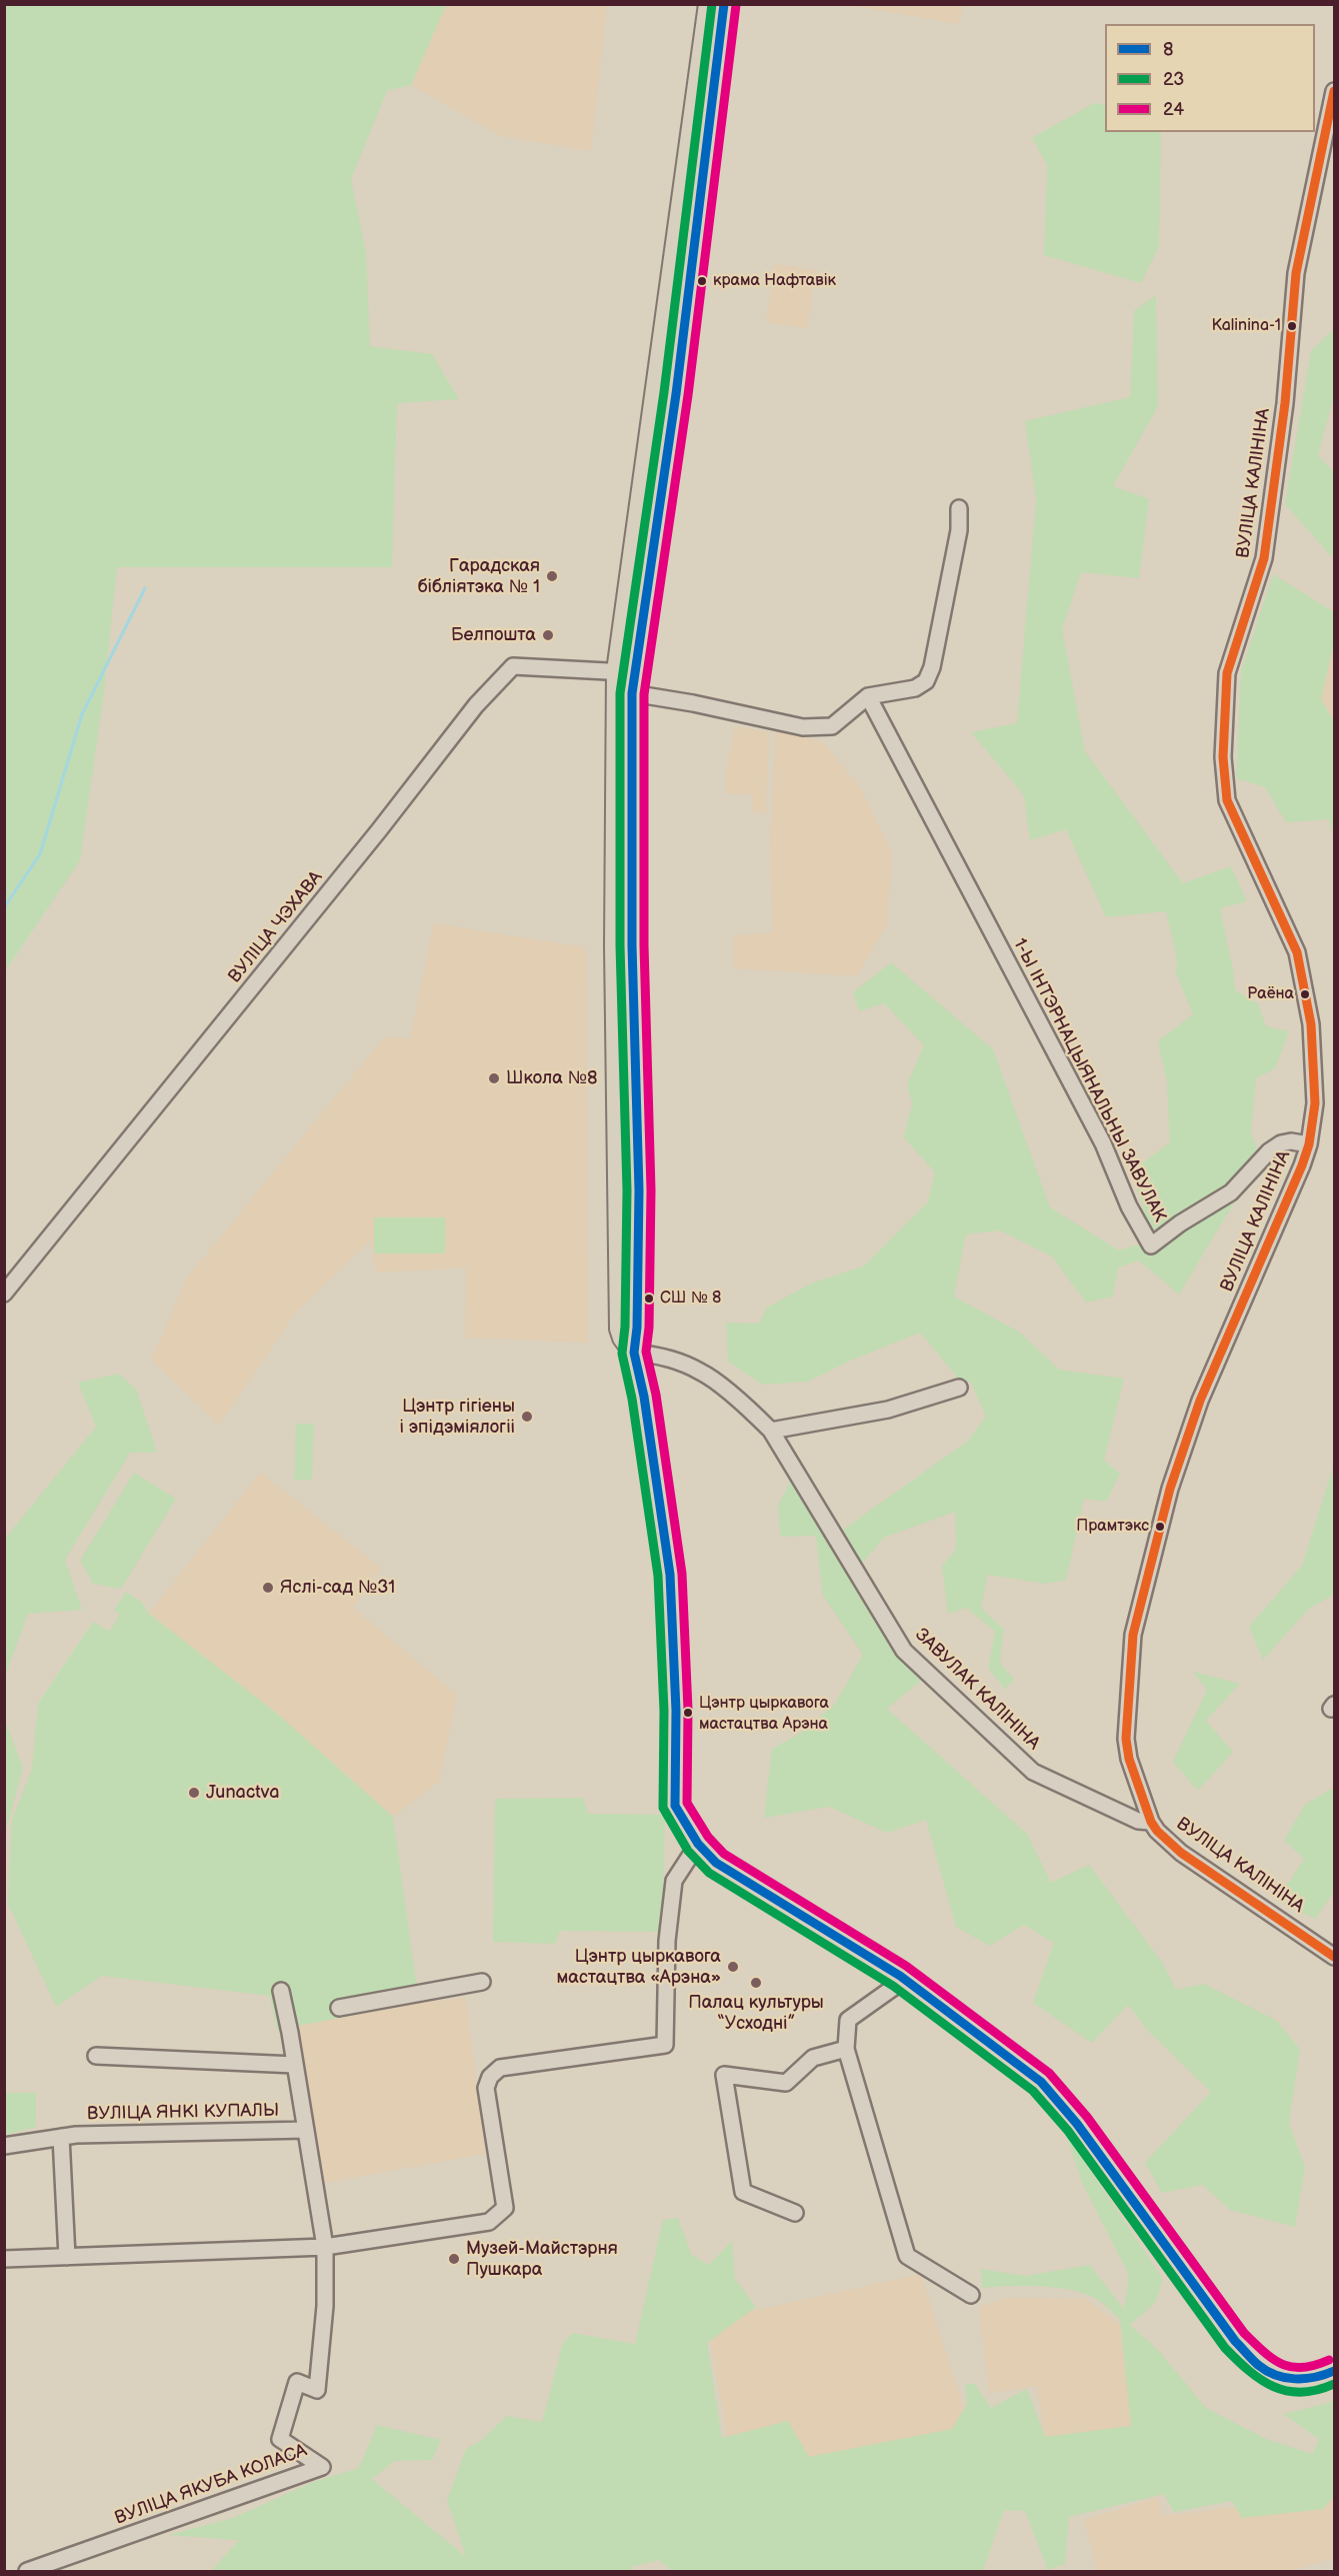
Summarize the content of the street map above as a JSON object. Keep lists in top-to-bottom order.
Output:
{
  "streets": {
    "street": [
      "ВУЛІЦА КАЛІНІНА",
      "ВУЛІЦА ЧЭХАВА",
      "1-Ы ІНТЭРНАЦЫЯНАЛЬНЫ ЗАВУЛАК",
      "ЗАВУЛАК КАЛІНІНА",
      "ВУЛІЦА ЯНКІ КУПАЛЫ",
      "ВУЛІЦА ЯКУБА КОЛАСА"
    ]
  },
  "crossings": [
    ["ВУЛІЦА КАЛІНІНА", "1-Ы ІНТЭРНАЦЫЯНАЛЬНЫ ЗАВУЛАК"],
    ["ВУЛІЦА КАЛІНІНА", "ЗАВУЛАК КАЛІНІНА"]
  ],
  "places": [
    "крама Нафтавік",
    "Kalinina-1",
    "Гарадская бібліятэка № 1",
    "Белпошта",
    "Раёна",
    "Школа №8",
    "СШ № 8",
    "Цэнтр гігіены і эпідэміялогіі",
    "Прамтэкс",
    "Яслі-сад №31",
    "Цэнтр цыркавога мастацтва Арэна",
    "Junactva",
    "Цэнтр цыркавога мастацтва «Арэна»",
    "Палац культуры “Усходні”",
    "Музей-Майстэрня Пушкара"
  ],
  "lines": ["transit line 8", "transit line 23", "transit line 24"],
  "legend": ["8", "23", "24"]
}
